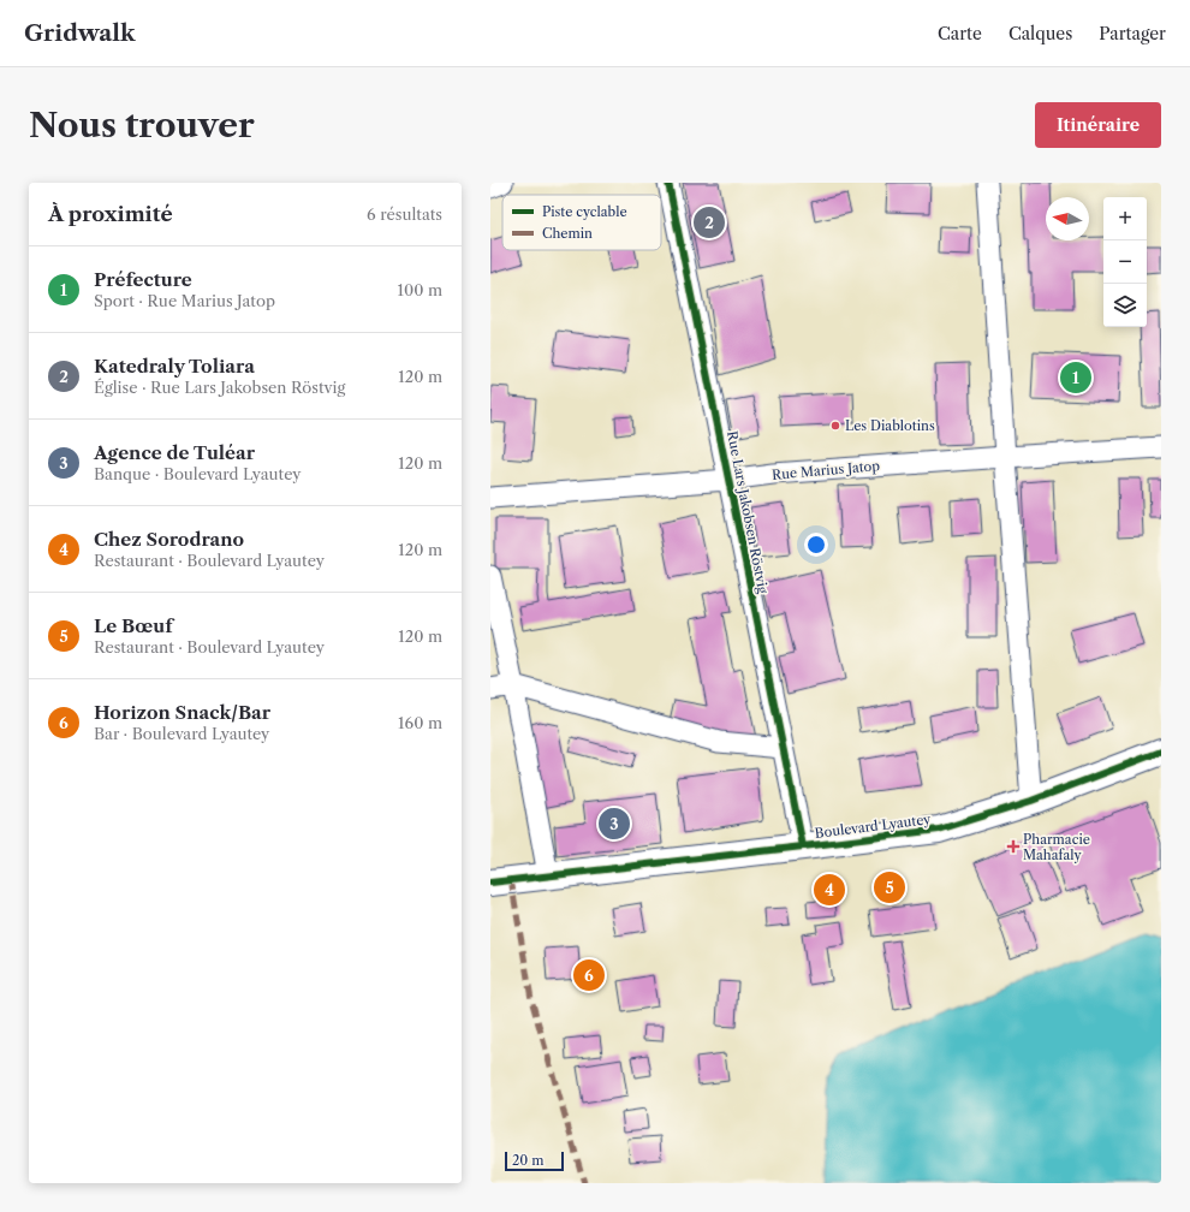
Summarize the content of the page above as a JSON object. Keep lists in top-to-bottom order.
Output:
{
  "streets": {
    "street": ["Rue Marius Jatop", "Rue Lars Jakobsen Röstvig", "Boulevard Lyautey"]
  },
  "crossings": [
    ["Rue Marius Jatop", "Rue Lars Jakobsen Röstvig"],
    ["Rue Lars Jakobsen Röstvig", "Boulevard Lyautey"]
  ],
  "places": {
    "other": ["Les Diablotins"],
    "health": ["Pharmacie Mahafaly"]
  },
  "legend": ["Piste cyclable", "Chemin"],
  "scale_bar": "20 m",
  "north": "left",
  "page": {
    "header": "Gridwalk",
    "nav": ["Carte", "Calques", "Partager"],
    "buttons": "Itinéraire",
    "title": "Nous trouver",
    "heading": ["À proximité", "6 résultats"],
    "map_buttons": ["+", "−"],
    "pins": [
      "2",
      "1",
      "3",
      "5",
      "4",
      "6"
    ],
    "list": [
      {
        "mark": "1",
        "name": "Préfecture",
        "note": "Sport · Rue Marius Jatop",
        "value": "100 m"
      },
      {
        "mark": "2",
        "name": "Katedraly Toliara",
        "note": "Église · Rue Lars Jakobsen Röstvig",
        "value": "120 m"
      },
      {
        "mark": "3",
        "name": "Agence de Tuléar",
        "note": "Banque · Boulevard Lyautey",
        "value": "120 m"
      },
      {
        "mark": "4",
        "name": "Chez Sorodrano",
        "note": "Restaurant · Boulevard Lyautey",
        "value": "120 m"
      },
      {
        "mark": "5",
        "name": "Le Bœuf",
        "note": "Restaurant · Boulevard Lyautey",
        "value": "120 m"
      },
      {
        "mark": "6",
        "name": "Horizon Snack/Bar",
        "note": "Bar · Boulevard Lyautey",
        "value": "160 m"
      }
    ],
    "scale": "20 m"
  }
}
